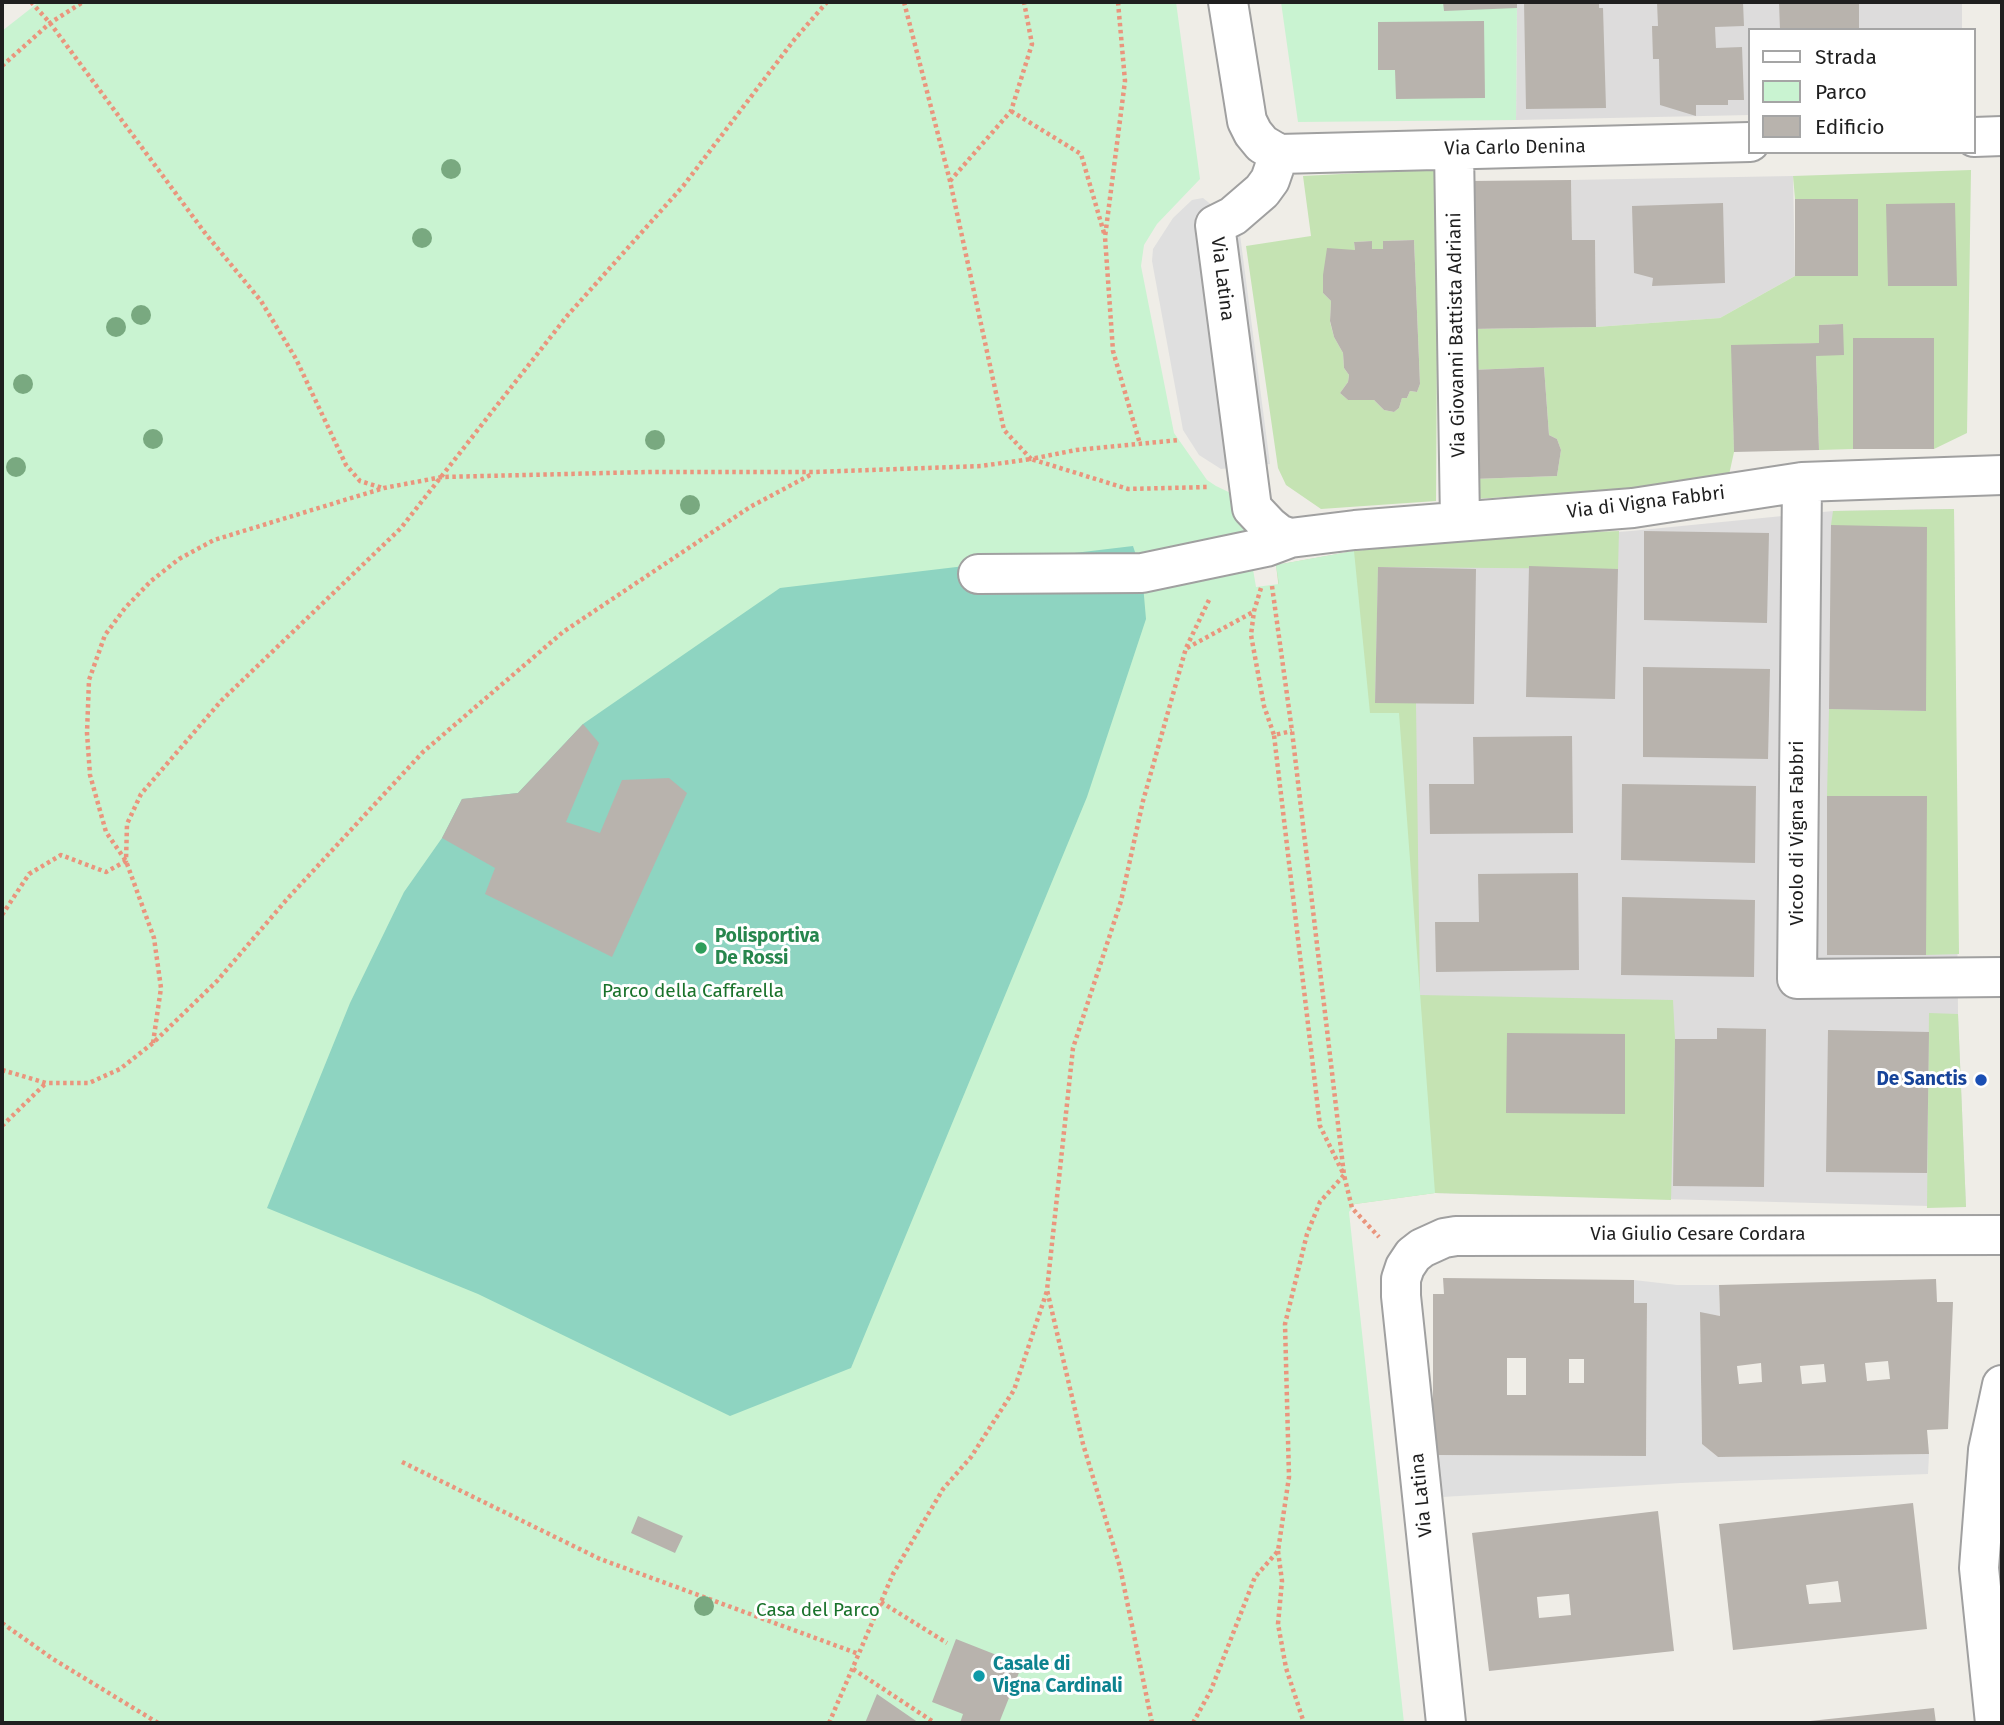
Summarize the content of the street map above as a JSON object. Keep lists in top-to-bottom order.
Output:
{
  "streets": {
    "street": [
      "Via Carlo Denina",
      "Via Latina",
      "Via Giovanni Battista Adriani",
      "Via di Vigna Fabbri",
      "Vicolo di Vigna Fabbri",
      "Via Giulio Cesare Cordara"
    ]
  },
  "crossings": [
    ["Via Carlo Denina", "Via Latina"],
    ["Via Carlo Denina", "Via Giovanni Battista Adriani"],
    ["Via Latina", "Via di Vigna Fabbri"],
    ["Via Latina", "Via Giulio Cesare Cordara"],
    ["Via Giovanni Battista Adriani", "Via di Vigna Fabbri"],
    ["Via di Vigna Fabbri", "Vicolo di Vigna Fabbri"]
  ],
  "parks": ["Parco della Caffarella", "Casa del Parco"],
  "places": ["Polisportiva De Rossi", "De Sanctis", "Casale di Vigna Cardinali"],
  "legend": ["Strada", "Parco", "Edificio"]
}
